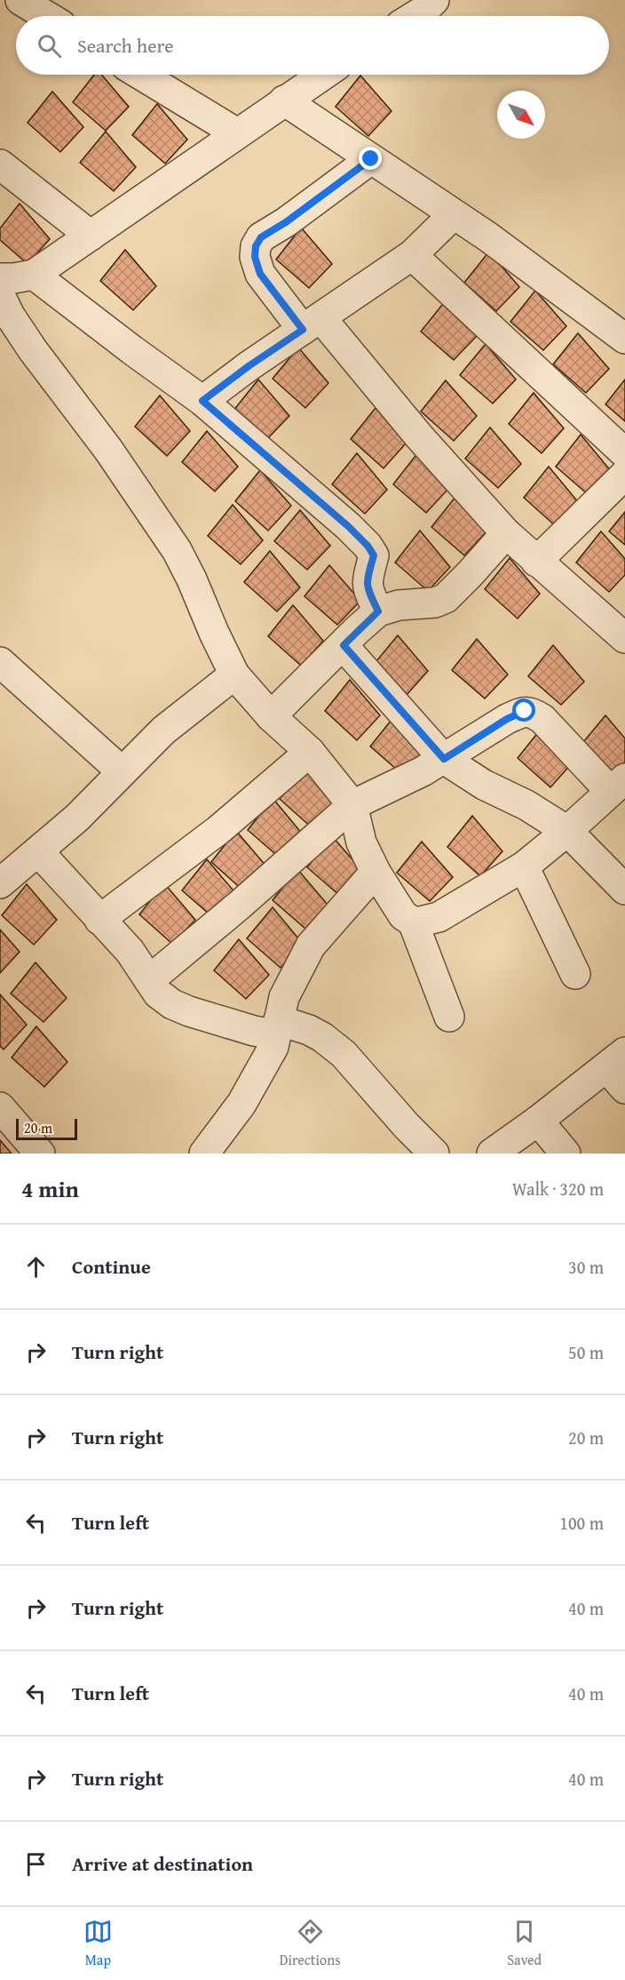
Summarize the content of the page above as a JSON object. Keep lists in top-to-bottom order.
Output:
{
  "scale_bar": "20 m",
  "north": "bottom right",
  "page": {
    "search": "Search here",
    "scale": "20 m",
    "heading": ["4 min", "Walk · 320 m"],
    "list": [
      ["Continue", "30 m"],
      ["Turn right", "50 m"],
      ["Turn right", "20 m"],
      ["Turn left", "100 m"],
      ["Turn right", "40 m"],
      ["Turn left", "40 m"],
      ["Turn right", "40 m"],
      "Arrive at destination"
    ],
    "nav": ["Map", "Directions", "Saved"]
  }
}
